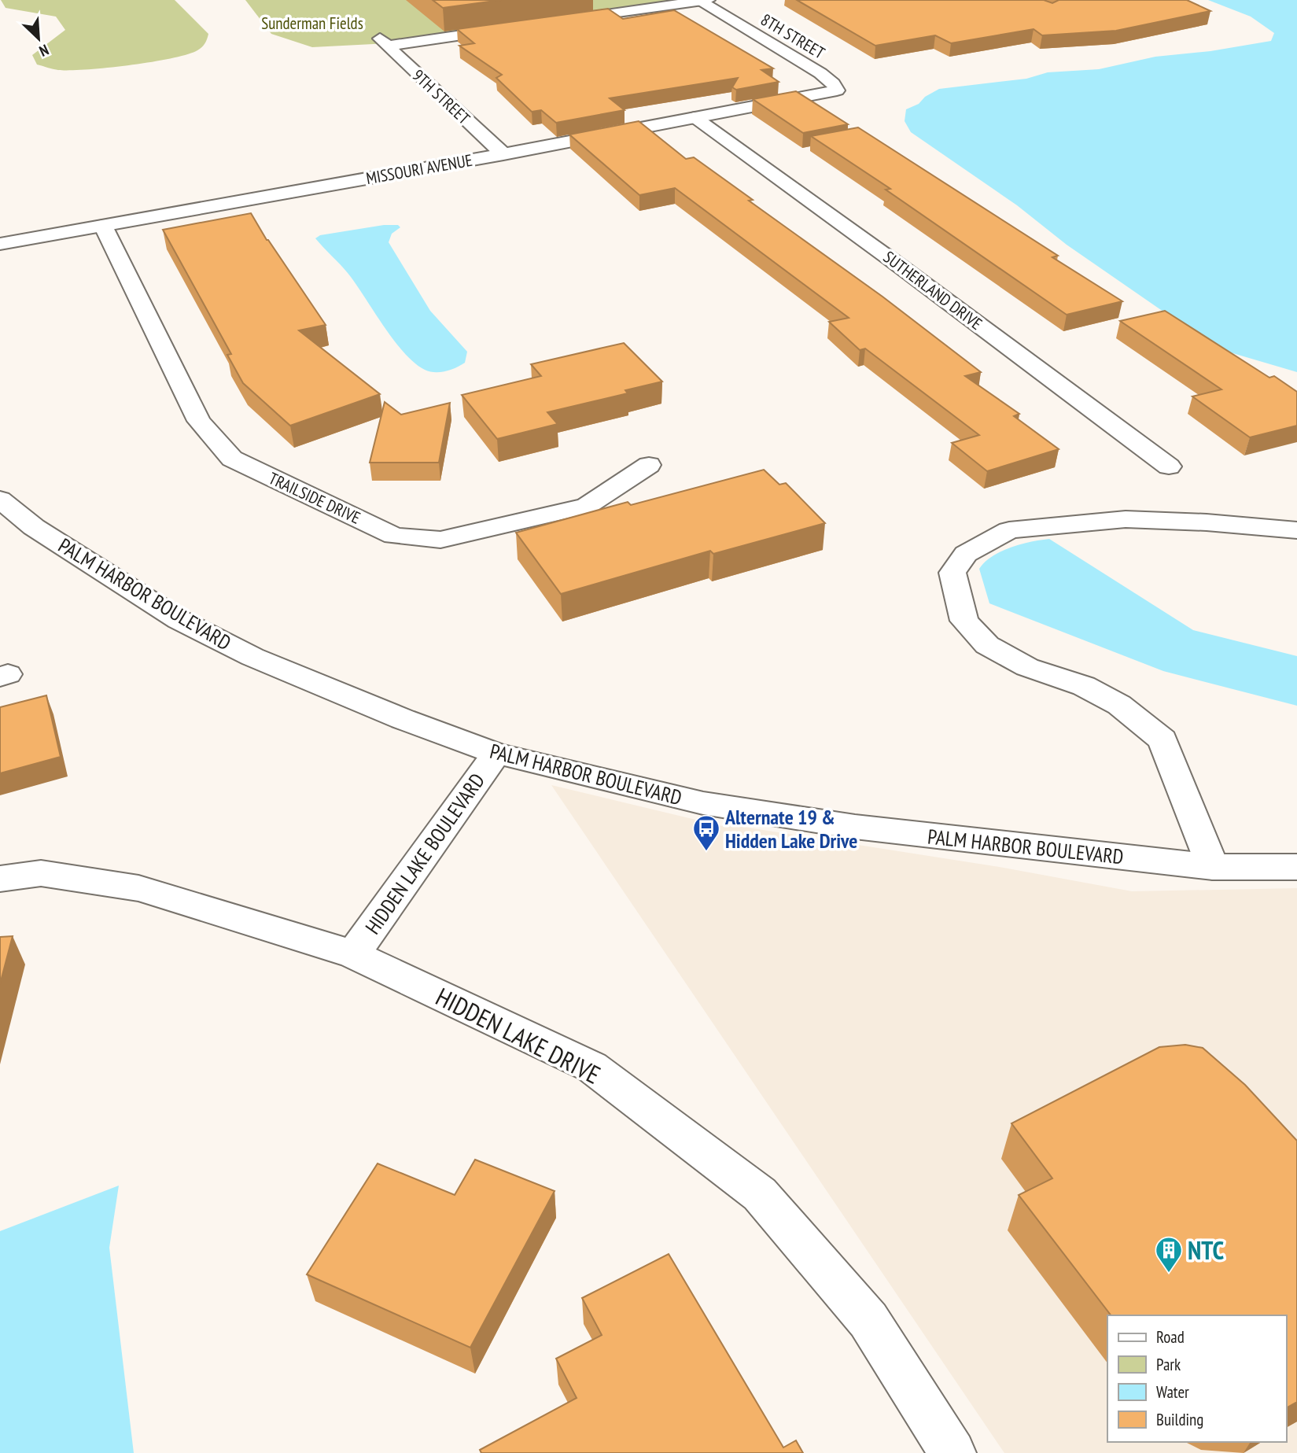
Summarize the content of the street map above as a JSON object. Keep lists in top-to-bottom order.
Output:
{
  "streets": {
    "street": [
      "8TH STREET",
      "9TH STREET",
      "MISSOURI AVENUE",
      "SUTHERLAND DRIVE",
      "TRAILSIDE DRIVE",
      "PALM HARBOR BOULEVARD",
      "HIDDEN LAKE BOULEVARD",
      "HIDDEN LAKE DRIVE"
    ]
  },
  "crossings": [
    ["8TH STREET", "MISSOURI AVENUE"],
    ["9TH STREET", "MISSOURI AVENUE"],
    ["MISSOURI AVENUE", "SUTHERLAND DRIVE"],
    ["MISSOURI AVENUE", "TRAILSIDE DRIVE"],
    ["PALM HARBOR BOULEVARD", "HIDDEN LAKE BOULEVARD"],
    ["HIDDEN LAKE BOULEVARD", "HIDDEN LAKE DRIVE"]
  ],
  "parks": ["Sunderman Fields"],
  "places": {
    "bus stop": ["Alternate 19 & Hidden Lake Drive"],
    "building": ["NTC"]
  },
  "legend": [
    "Road",
    "Park",
    "Water",
    "Building"
  ],
  "north": "bottom right"
}
